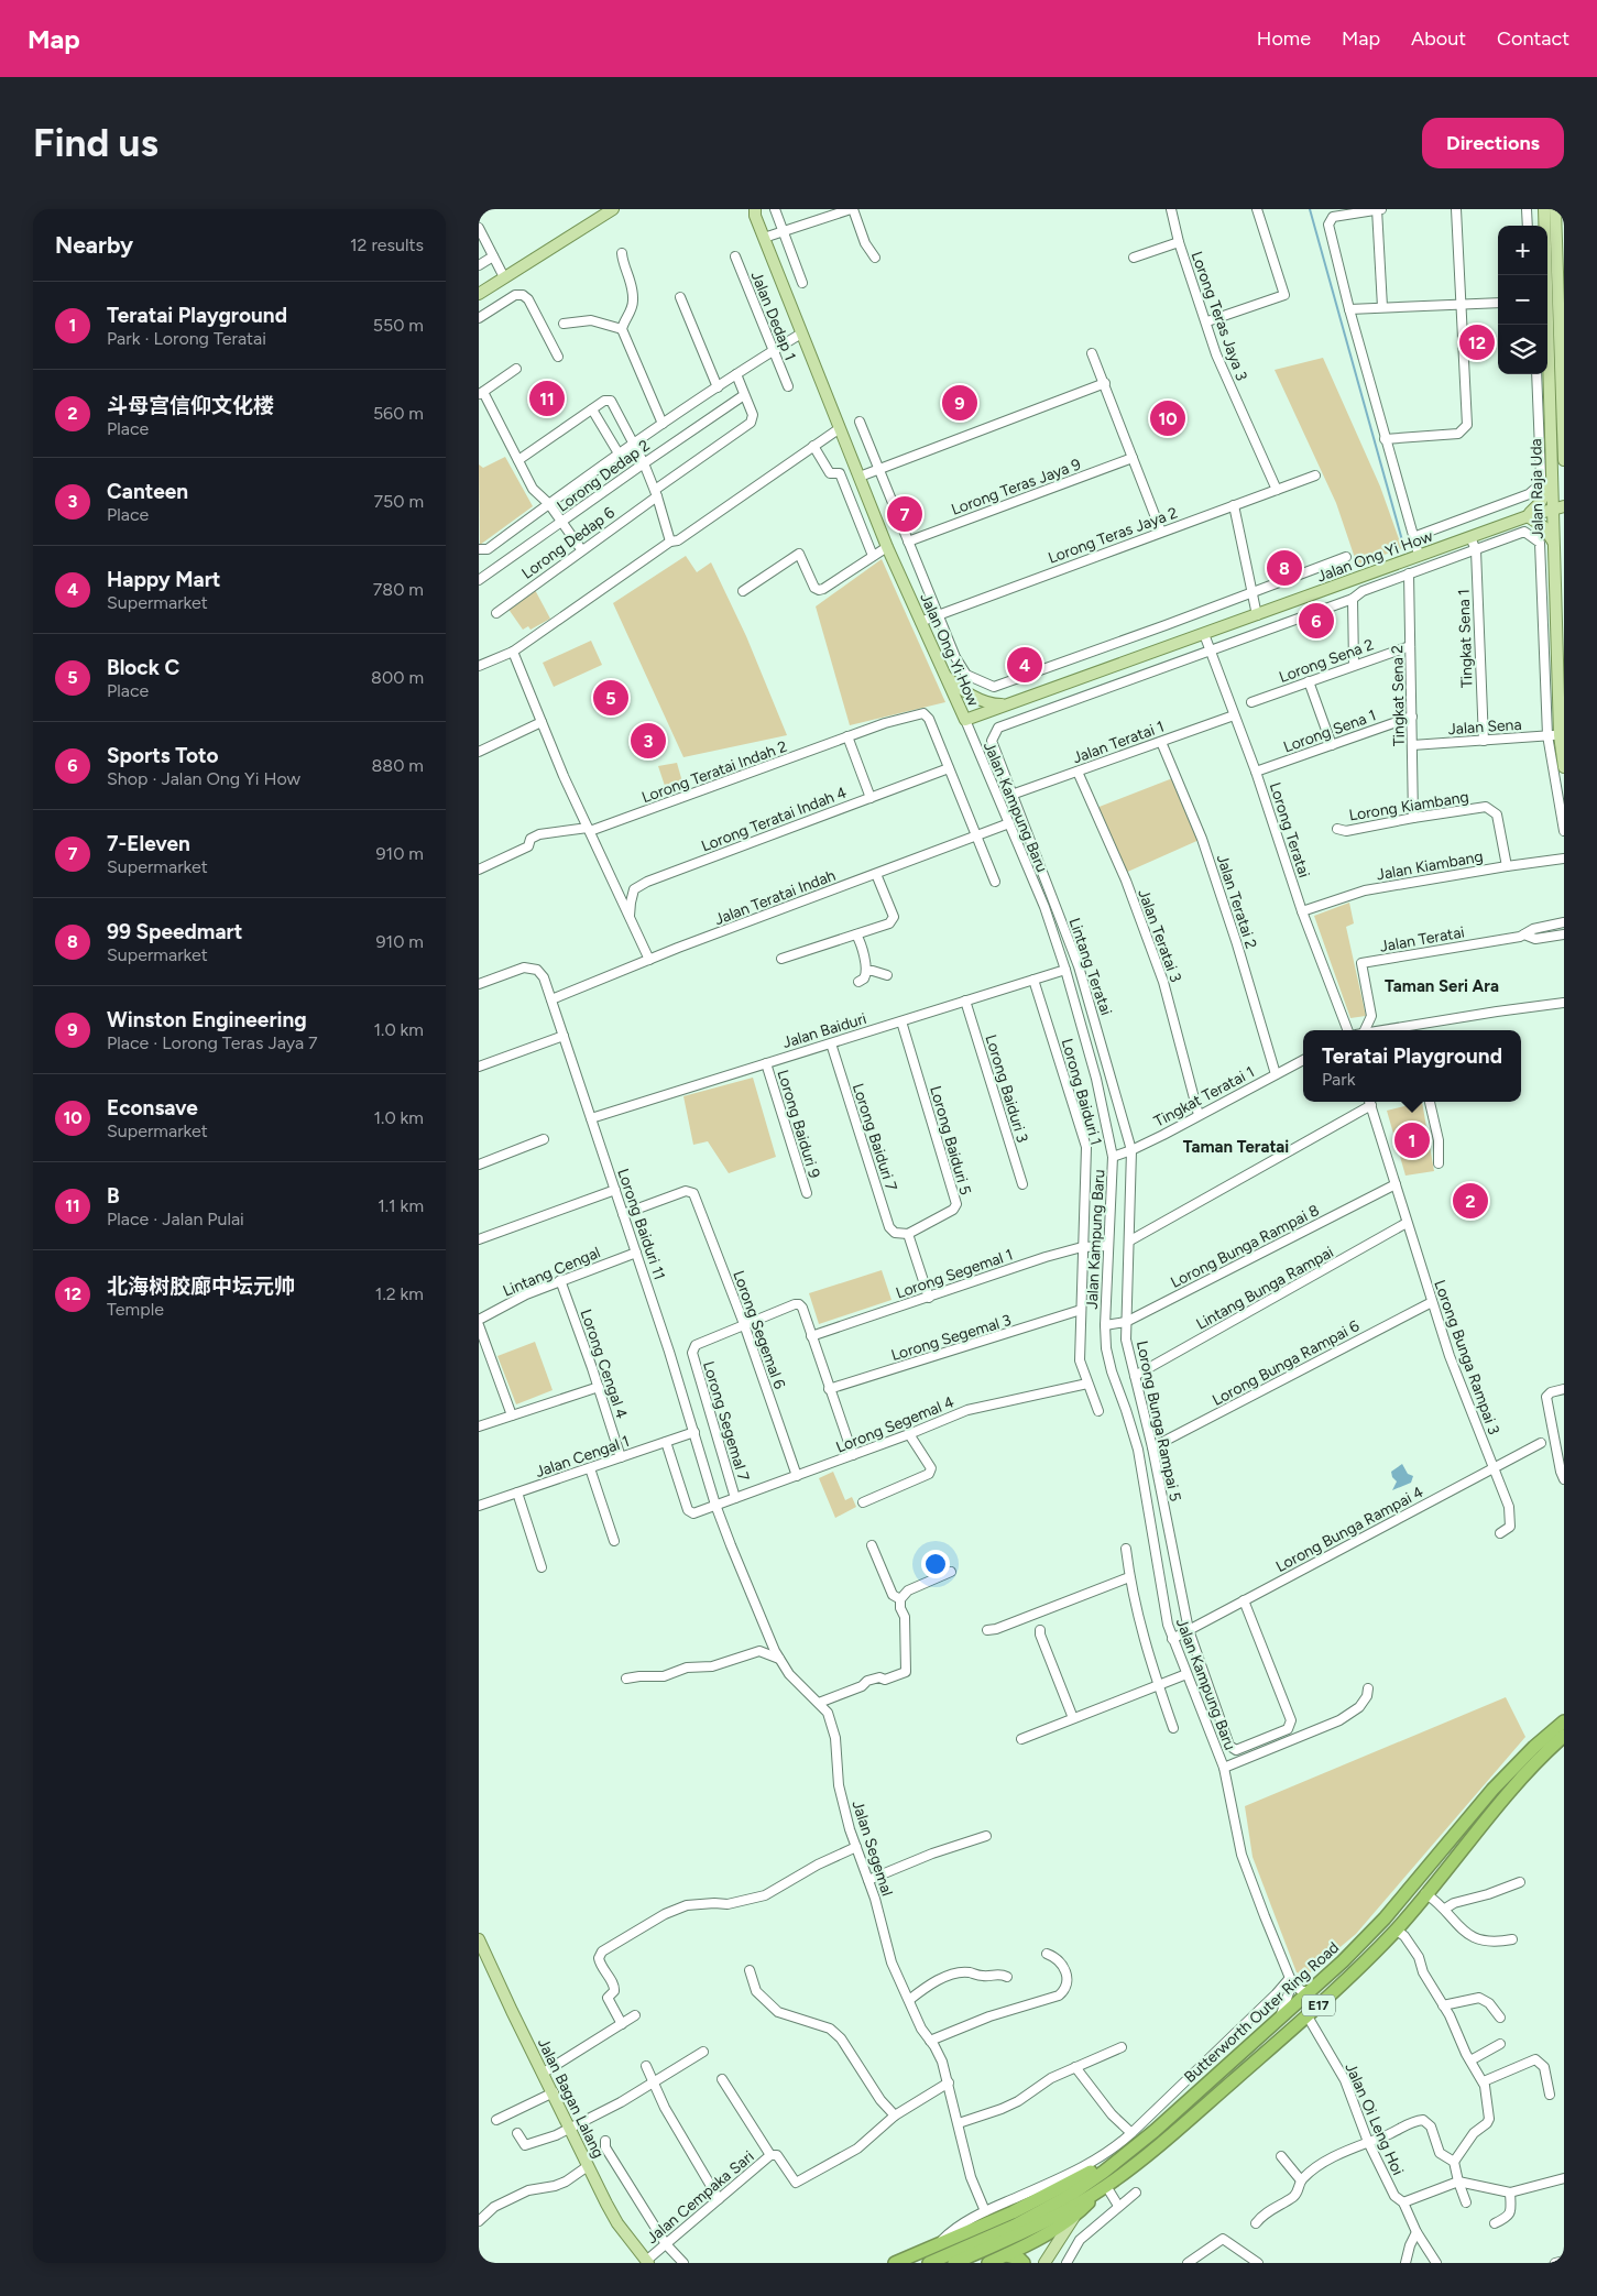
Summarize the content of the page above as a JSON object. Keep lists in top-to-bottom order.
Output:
{
  "streets": {
    "highway": ["E17", "Butterworth Outer Ring Road"],
    "main road": ["Jalan Raja Uda", "Jalan Ong Yi How", "Jalan Bagan Lalang"],
    "street": [
      "Jalan Dedap 1",
      "Lorong Teras Jaya 3",
      "Lorong Dedap 2",
      "Lorong Teras Jaya 9",
      "Lorong Teras Jaya 2",
      "Lorong Dedap 6",
      "Tingkat Sena 1",
      "Lorong Sena 2",
      "Tingkat Sena 2",
      "Jalan Sena",
      "Lorong Sena 1",
      "Jalan Teratai 1",
      "Lorong Teratai Indah 2",
      "Lorong Kiambang",
      "Jalan Kampung Baru",
      "Lorong Teratai Indah 4",
      "Lorong Teratai",
      "Jalan Kiambang",
      "Jalan Teratai Indah",
      "Jalan Teratai 2",
      "Jalan Teratai 3",
      "Jalan Teratai",
      "Lintang Teratai",
      "Jalan Baiduri",
      "Lorong Baiduri 3",
      "Lorong Baiduri 1",
      "Tingkat Teratai 1",
      "Lorong Baiduri 9",
      "Lorong Baiduri 7",
      "Lorong Baiduri 5",
      "Lorong Baiduri 11",
      "Lorong Bunga Rampai 8",
      "Lintang Cengal",
      "Lorong Segemal 1",
      "Lintang Bunga Rampai",
      "Lorong Segemal 6",
      "Lorong Segemal 3",
      "Lorong Bunga Rampai 3",
      "Lorong Bunga Rampai 6",
      "Lorong Cengal 4",
      "Lorong Segemal 7",
      "Lorong Bunga Rampai 5",
      "Lorong Segemal 4",
      "Jalan Cengal 1",
      "Lorong Bunga Rampai 4",
      "Jalan Segemal",
      "Jalan Oi Leng Hoi",
      "Jalan Cempaka Sari"
    ]
  },
  "crossings": [
    ["Lorong Teras Jaya 3", "Lorong Teras Jaya 2"],
    ["Lorong Dedap 2", "Lorong Dedap 6"],
    ["Lorong Teras Jaya 9", "Jalan Ong Yi How"],
    ["Jalan Raja Uda", "Jalan Ong Yi How"],
    ["Jalan Raja Uda", "Jalan Sena"],
    ["Lorong Teras Jaya 2", "Jalan Ong Yi How"],
    ["Jalan Ong Yi How", "Tingkat Sena 1"],
    ["Jalan Ong Yi How", "Tingkat Sena 2"],
    ["Jalan Ong Yi How", "Jalan Teratai 1"],
    ["Jalan Ong Yi How", "Jalan Kampung Baru"],
    ["Jalan Ong Yi How", "Lorong Teratai"],
    ["Jalan Ong Yi How", "Lintang Teratai"],
    ["Tingkat Sena 1", "Jalan Sena"],
    ["Lorong Sena 2", "Tingkat Sena 2"],
    ["Tingkat Sena 2", "Jalan Sena"],
    ["Tingkat Sena 2", "Lorong Sena 1"],
    ["Tingkat Sena 2", "Lorong Kiambang"],
    ["Lorong Sena 1", "Lorong Teratai"],
    ["Jalan Teratai 1", "Lorong Teratai"],
    ["Jalan Teratai 1", "Jalan Teratai 2"],
    ["Jalan Teratai 1", "Jalan Teratai 3"],
    ["Jalan Teratai 1", "Lintang Teratai"],
    ["Lorong Kiambang", "Jalan Kiambang"],
    ["Jalan Kampung Baru", "Jalan Teratai Indah"],
    ["Jalan Kampung Baru", "Jalan Baiduri"],
    ["Jalan Kampung Baru", "Tingkat Teratai 1"],
    ["Jalan Kampung Baru", "Lorong Bunga Rampai 8"],
    ["Jalan Kampung Baru", "Lorong Segemal 1"],
    ["Jalan Kampung Baru", "Lorong Bunga Rampai 5"],
    ["Jalan Kampung Baru", "Lorong Bunga Rampai 4"],
    ["Lorong Teratai", "Jalan Kiambang"],
    ["Jalan Teratai Indah", "Lorong Baiduri 11"],
    ["Jalan Teratai 2", "Tingkat Teratai 1"],
    ["Jalan Teratai 3", "Tingkat Teratai 1"],
    ["Lintang Teratai", "Tingkat Teratai 1"],
    ["Lintang Teratai", "Lorong Bunga Rampai 5"],
    ["Jalan Baiduri", "Lorong Baiduri 3"],
    ["Jalan Baiduri", "Lorong Baiduri 1"],
    ["Jalan Baiduri", "Lorong Baiduri 9"],
    ["Jalan Baiduri", "Lorong Baiduri 7"],
    ["Jalan Baiduri", "Lorong Baiduri 5"],
    ["Jalan Baiduri", "Lorong Baiduri 11"],
    ["Lorong Baiduri 1", "Lorong Segemal 1"],
    ["Tingkat Teratai 1", "Lorong Bunga Rampai 5"],
    ["Lorong Baiduri 7", "Lorong Baiduri 5"],
    ["Lorong Baiduri 7", "Lorong Segemal 1"],
    ["Lorong Baiduri 11", "Lintang Cengal"],
    ["Lorong Baiduri 11", "Lorong Segemal 6"],
    ["Lorong Baiduri 11", "Lorong Segemal 4"],
    ["Lorong Baiduri 11", "Jalan Cengal 1"],
    ["Lorong Baiduri 11", "Jalan Segemal"],
    ["Lorong Bunga Rampai 8", "Lorong Bunga Rampai 3"],
    ["Lorong Bunga Rampai 8", "Lorong Bunga Rampai 5"],
    ["Lintang Cengal", "Lorong Cengal 4"],
    ["Lintang Bunga Rampai", "Lorong Bunga Rampai 3"],
    ["Lintang Bunga Rampai", "Lorong Bunga Rampai 5"],
    ["Lorong Segemal 6", "Lorong Segemal 7"],
    ["Lorong Segemal 6", "Lorong Segemal 4"],
    ["Lorong Bunga Rampai 3", "Lorong Bunga Rampai 6"],
    ["Lorong Bunga Rampai 3", "Lorong Bunga Rampai 4"],
    ["Lorong Bunga Rampai 6", "Lorong Bunga Rampai 5"],
    ["Lorong Cengal 4", "Jalan Cengal 1"],
    ["Lorong Segemal 7", "Lorong Segemal 4"],
    ["Lorong Bunga Rampai 5", "Lorong Bunga Rampai 4"],
    ["Lorong Segemal 4", "Jalan Cengal 1"],
    ["Lorong Segemal 4", "Jalan Segemal"],
    ["Butterworth Outer Ring Road", "Jalan Oi Leng Hoi"],
    ["Jalan Bagan Lalang", "Jalan Cempaka Sari"]
  ],
  "districts": ["Taman Seri Ara", "Taman Teratai"],
  "page": {
    "header": "Map",
    "nav": [
      "Home",
      "Map",
      "About",
      "Contact"
    ],
    "buttons": "Directions",
    "title": "Find us",
    "heading": ["Nearby", "12 results"],
    "map_buttons": ["+", "−"],
    "list": [
      {
        "mark": "1",
        "name": "Teratai Playground",
        "note": "Park · Lorong Teratai",
        "value": "550 m"
      },
      {
        "mark": "2",
        "name": "斗母宫信仰文化楼",
        "note": "Place",
        "value": "560 m"
      },
      {
        "mark": "3",
        "name": "Canteen",
        "note": "Place",
        "value": "750 m"
      },
      {
        "mark": "4",
        "name": "Happy Mart",
        "note": "Supermarket",
        "value": "780 m"
      },
      {
        "mark": "5",
        "name": "Block C",
        "note": "Place",
        "value": "800 m"
      },
      {
        "mark": "6",
        "name": "Sports Toto",
        "note": "Shop · Jalan Ong Yi How",
        "value": "880 m"
      },
      {
        "mark": "7",
        "name": "7-Eleven",
        "note": "Supermarket",
        "value": "910 m"
      },
      {
        "mark": "8",
        "name": "99 Speedmart",
        "note": "Supermarket",
        "value": "910 m"
      },
      {
        "mark": "9",
        "name": "Winston Engineering",
        "note": "Place · Lorong Teras Jaya 7",
        "value": "1.0 km"
      },
      {
        "mark": "10",
        "name": "Econsave",
        "note": "Supermarket",
        "value": "1.0 km"
      },
      {
        "mark": "11",
        "name": "B",
        "note": "Place · Jalan Pulai",
        "value": "1.1 km"
      },
      {
        "mark": "12",
        "name": "北海树胶廊中坛元帅",
        "note": "Temple",
        "value": "1.2 km"
      }
    ],
    "pins": [
      "12",
      "11",
      "9",
      "10",
      "7",
      "8",
      "6",
      "4",
      "5",
      "3",
      "1",
      "2"
    ],
    "popup": ["Teratai Playground", "Park"]
  }
}
